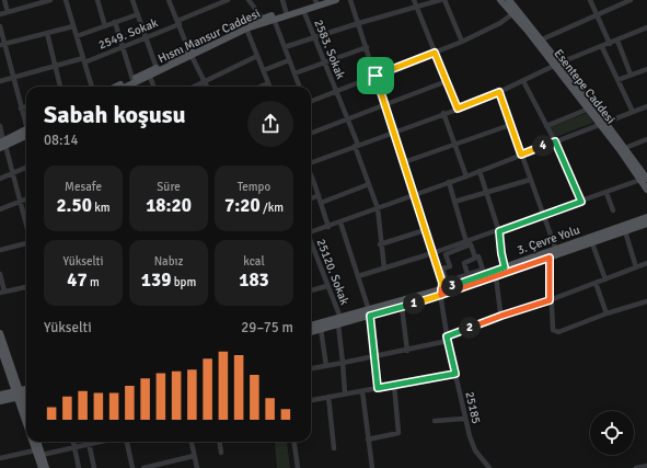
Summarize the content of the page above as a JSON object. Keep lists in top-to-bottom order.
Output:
{
  "streets": {
    "main road": ["Hısnı Mansur Caddesi", "Esentepe Caddesi", "3. Çevre Yolu"],
    "street": [
      "2549. Sokak",
      "2583. Sokak",
      "25120. Sokak",
      "25185"
    ]
  },
  "crossings": [
    ["Hısnı Mansur Caddesi", "2583. Sokak"],
    ["3. Çevre Yolu", "25120. Sokak"],
    ["3. Çevre Yolu", "25185"]
  ],
  "page": {
    "heading": ["Sabah koşusu", "08:14"],
    "pins": [
      "4",
      "3",
      "1",
      "2"
    ],
    "stats": [
      ["Mesafe", "2.50 km"],
      ["Süre", "18:20"],
      ["Tempo", "7:20 /km"],
      ["Yükselti", "47 m"],
      ["Nabız", "139 bpm"],
      ["kcal", "183"]
    ],
    "chart": ["Yükselti", "29–75 m"]
  }
}
